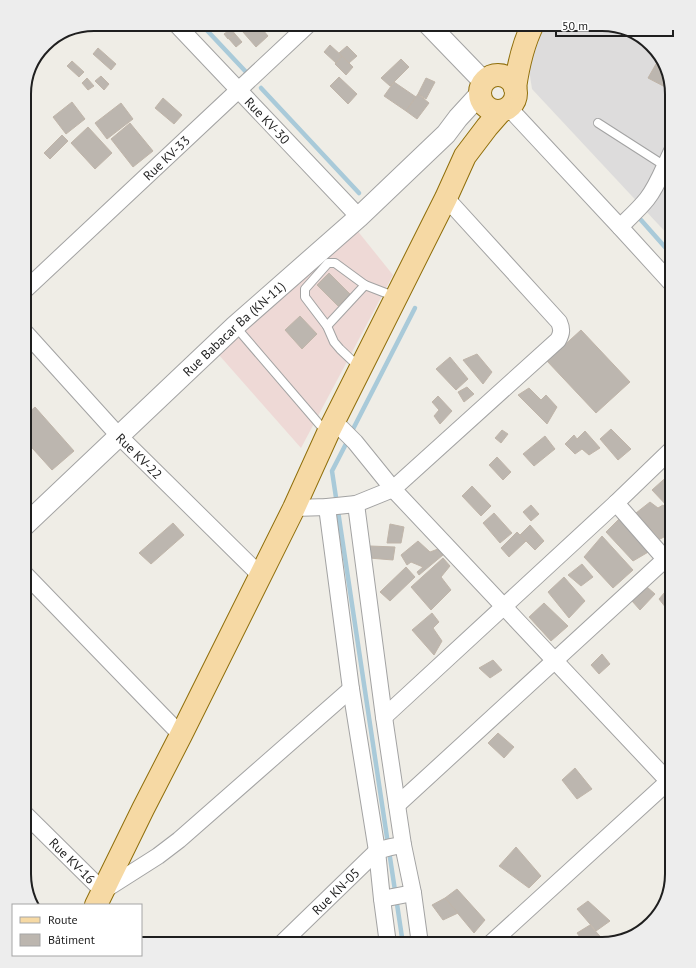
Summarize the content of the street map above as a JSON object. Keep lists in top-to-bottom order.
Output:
{
  "streets": {
    "street": [
      "Rue KV-30",
      "Rue KV-33",
      "Rue Babacar Ba (KN-11)",
      "Rue KV-22",
      "Rue KV-16",
      "Rue KN-05"
    ]
  },
  "crossings": [
    ["Rue KV-30", "Rue KV-33"],
    ["Rue KV-30", "Rue Babacar Ba (KN-11)"],
    ["Rue Babacar Ba (KN-11)", "Rue KV-22"]
  ],
  "legend": ["Route", "Bâtiment"],
  "scale_bar": "50 m"
}
